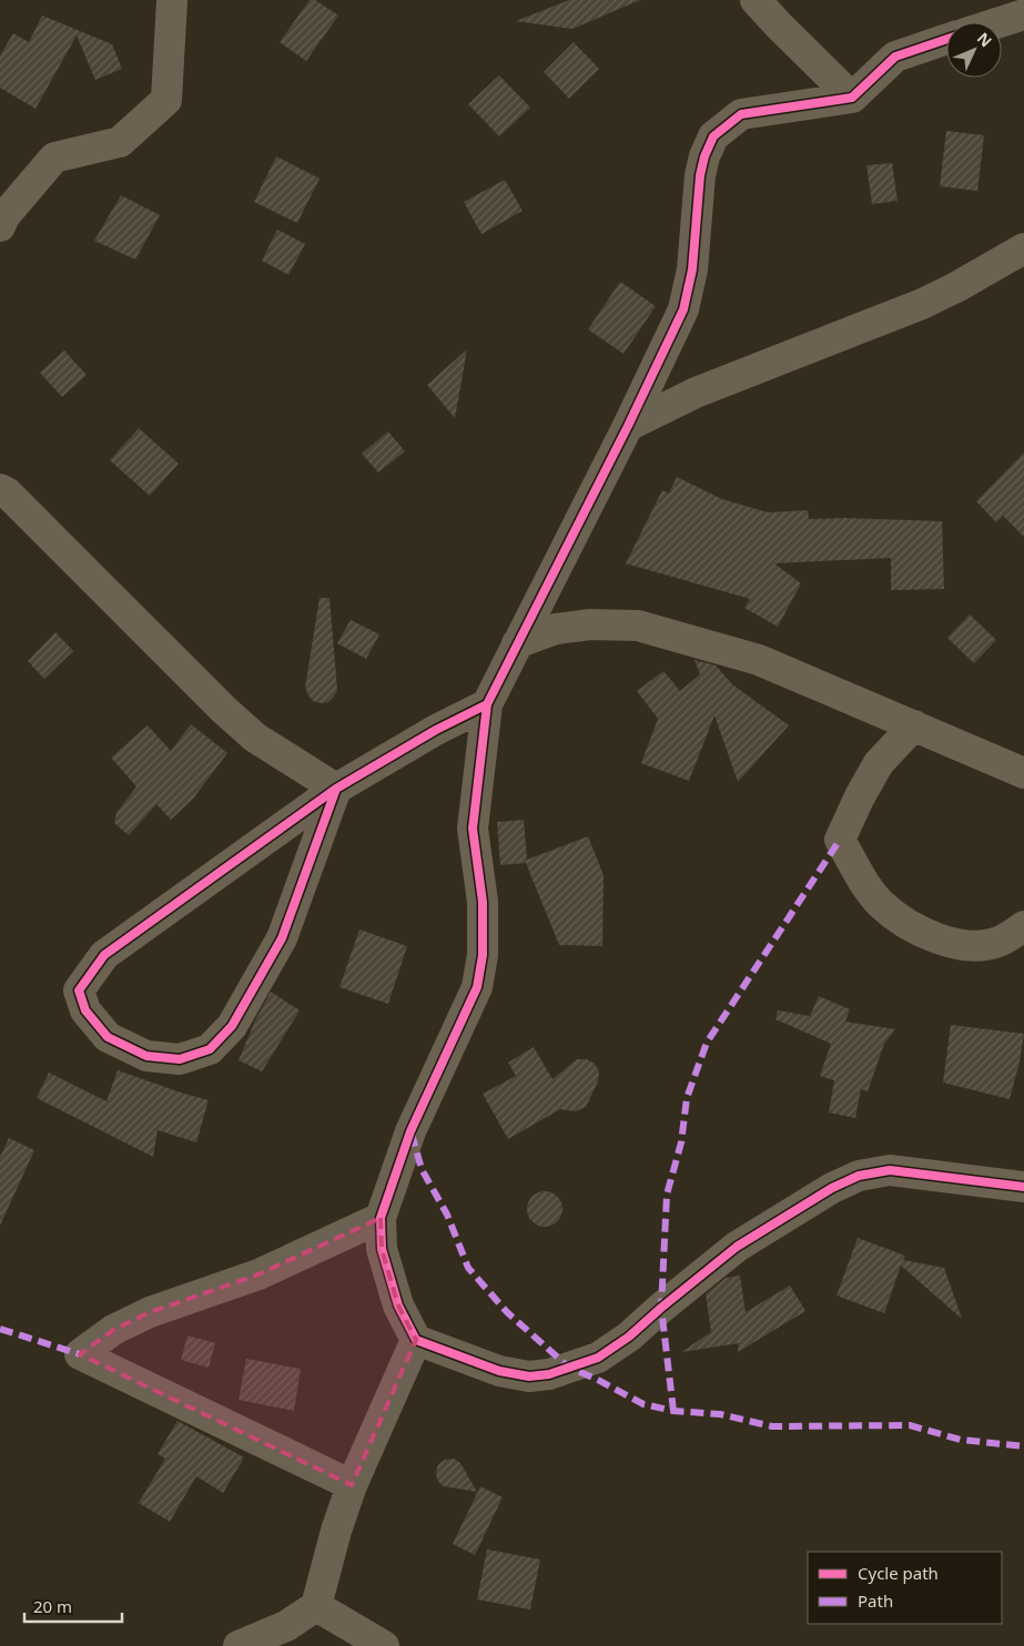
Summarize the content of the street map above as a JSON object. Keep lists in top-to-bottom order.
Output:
{
  "legend": ["Cycle path", "Path"],
  "scale_bar": "20 m",
  "north": "top right"
}
